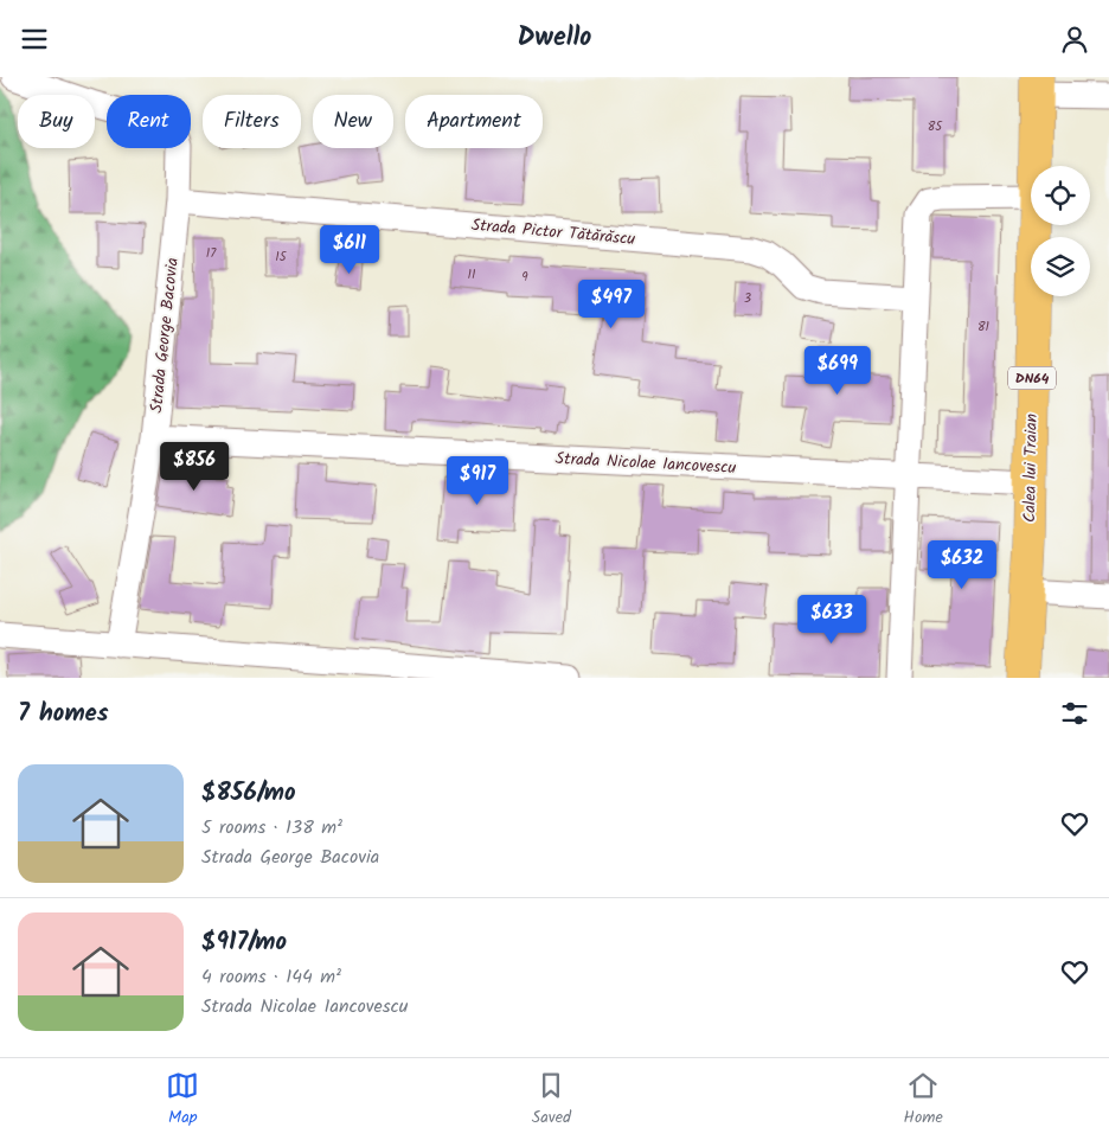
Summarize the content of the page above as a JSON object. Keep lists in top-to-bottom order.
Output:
{
  "streets": {
    "main road": ["DN64", "Calea lui Traian"],
    "street": ["Strada Pictor Tătărăscu", "Strada George Bacovia", "Strada Nicolae Iancovescu"]
  },
  "crossings": [
    ["Strada Pictor Tătărăscu", "Strada George Bacovia"],
    ["Strada George Bacovia", "Strada Nicolae Iancovescu"],
    ["Strada Nicolae Iancovescu", "Calea lui Traian"]
  ],
  "house_numbers": [
    "85",
    "17",
    "15",
    "11",
    "9",
    "3",
    "81"
  ],
  "page": {
    "header": "Dwello",
    "chip": [
      "Buy",
      "Rent",
      "Filters",
      "New",
      "Apartment"
    ],
    "price": [
      "$611",
      "$497",
      "$699",
      "$856",
      "$917",
      "$632",
      "$633"
    ],
    "heading": "7 homes",
    "list": [
      {
        "name": "$856/mo",
        "note": "5 rooms · 138 m² · Strada George Bacovia"
      },
      {
        "name": "$917/mo",
        "note": "4 rooms · 144 m² · Strada Nicolae Iancovescu"
      }
    ],
    "tabs": ["Map", "Saved", "Home"]
  }
}
